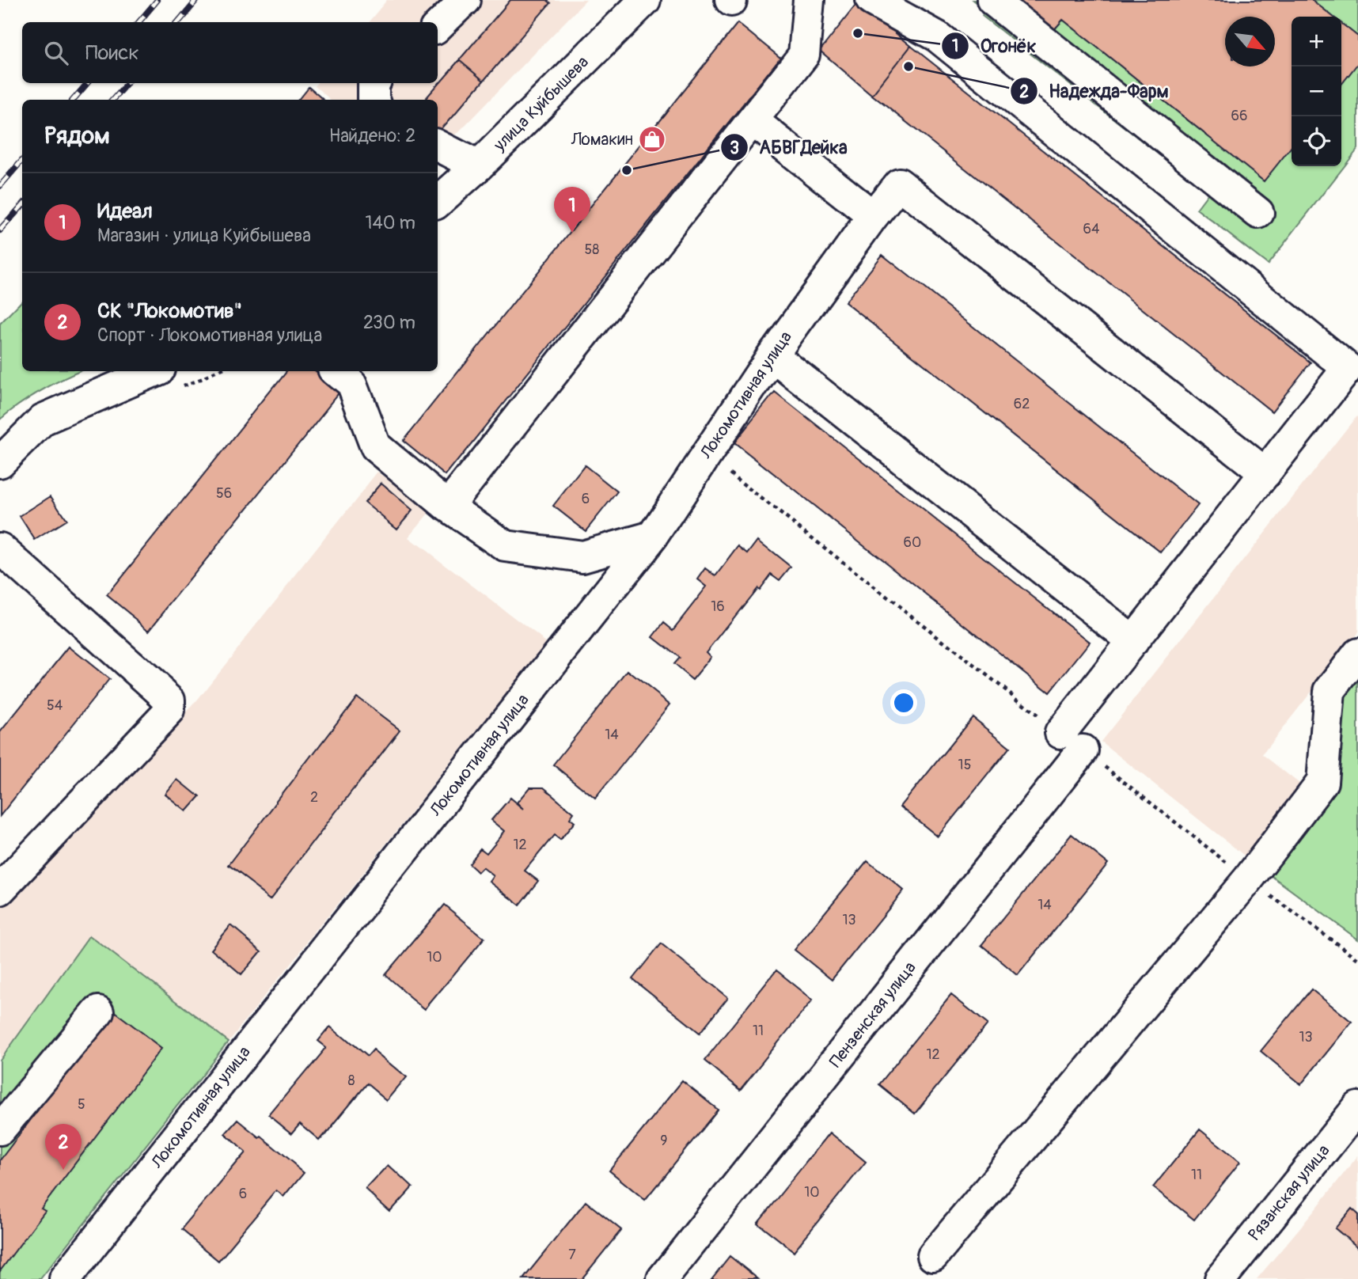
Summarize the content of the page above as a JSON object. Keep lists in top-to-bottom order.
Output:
{
  "streets": {
    "street": [
      "улица Куйбышева",
      "Локомотивная улица",
      "Пензенская улица",
      "Рязанская улица"
    ]
  },
  "crossings": [
    ["Локомотивная улица", "Пензенская улица"]
  ],
  "places": {
    "other": ["Огонёк", "Надежда-Фарм", "АБВГДейка"],
    "shop": ["Ломакин"]
  },
  "house_numbers": [
    "66",
    "64",
    "58",
    "62",
    "56",
    "6",
    "60",
    "16",
    "54",
    "14",
    "15",
    "2",
    "12",
    "14",
    "13",
    "10",
    "11",
    "13",
    "12",
    "8",
    "5",
    "9",
    "11",
    "10",
    "6",
    "7"
  ],
  "north": "bottom right",
  "page": {
    "map_buttons": ["+", "−"],
    "search": "Поиск",
    "heading": ["Рядом", "Найдено: 2"],
    "list": [
      {
        "mark": "1",
        "name": "Идеал",
        "note": "Магазин · улица Куйбышева",
        "value": "140 m"
      },
      {
        "mark": "2",
        "name": "СК \"Локомотив\"",
        "note": "Спорт · Локомотивная улица",
        "value": "230 m"
      }
    ],
    "pins": ["1", "2"]
  }
}
